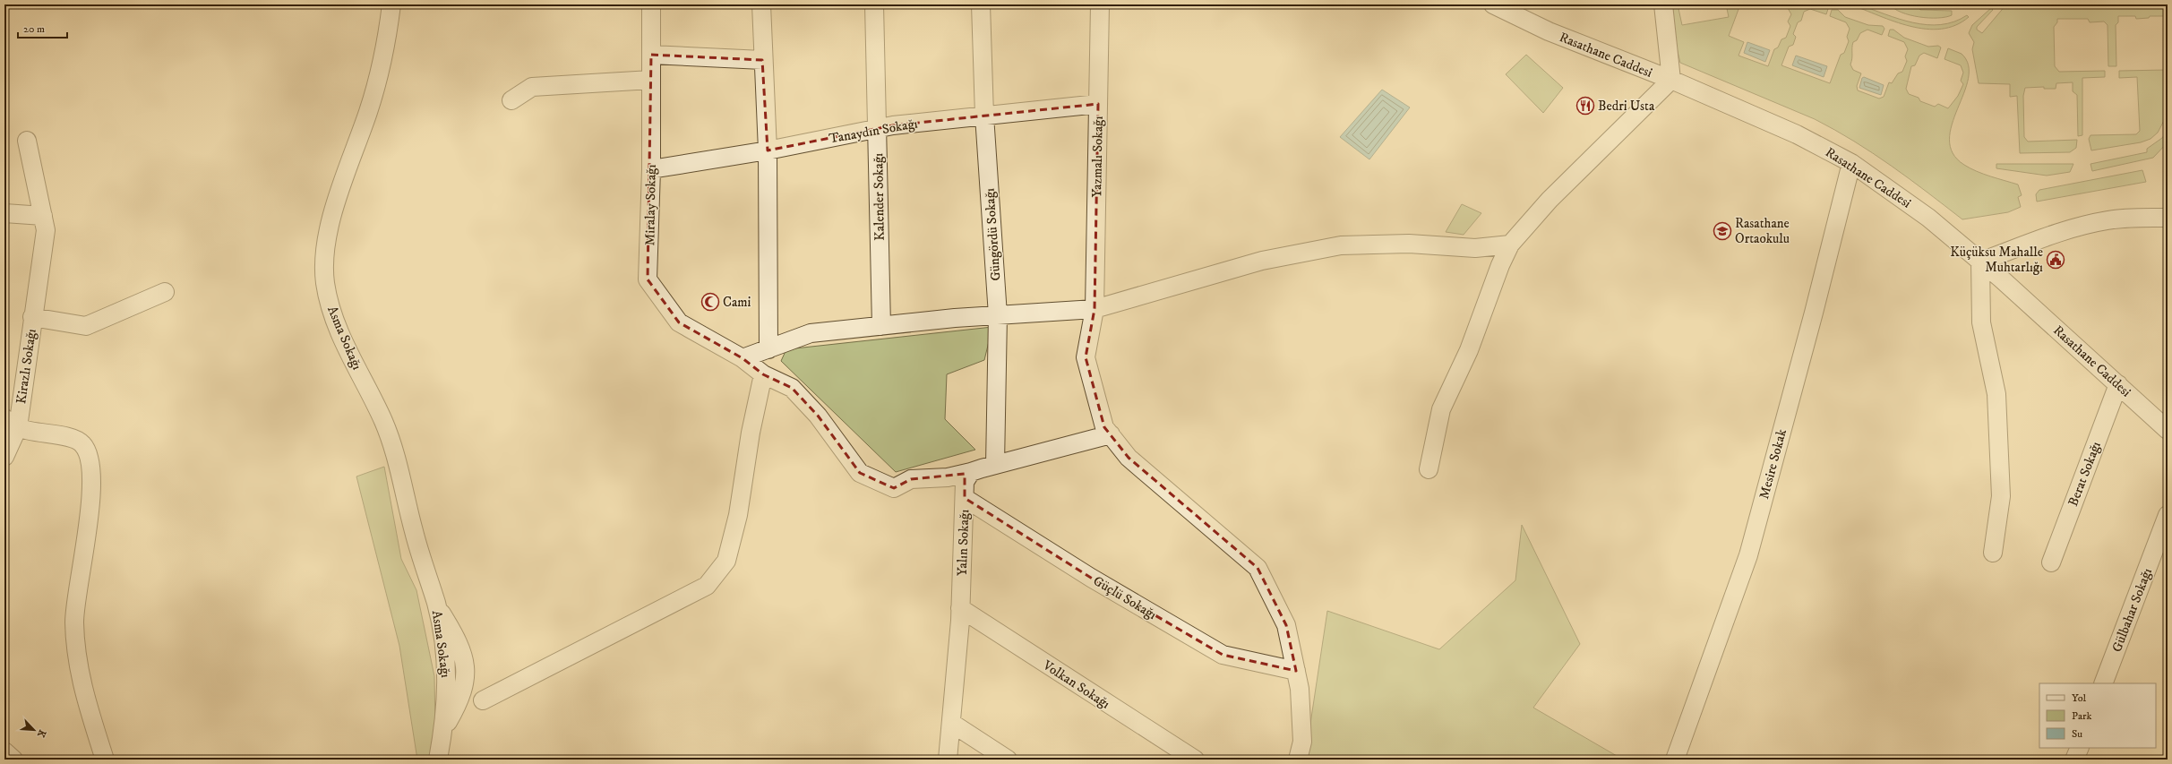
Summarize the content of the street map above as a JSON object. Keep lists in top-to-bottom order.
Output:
{
  "streets": {
    "street": [
      "Rasathane Caddesi",
      "Tanaydın Sokağı",
      "Yazmalı Sokağı",
      "Kalender Sokağı",
      "Miralay Sokağı",
      "Güngördü Sokağı",
      "Asma Sokağı",
      "Kirazlı Sokağı",
      "Mesire Sokak",
      "Berat Sokağı",
      "Yalın Sokağı",
      "Güçlü Sokağı",
      "Gülbahar Sokağı",
      "Volkan Sokağı"
    ]
  },
  "crossings": [
    ["Rasathane Caddesi", "Mesire Sokak"],
    ["Rasathane Caddesi", "Berat Sokağı"],
    ["Tanaydın Sokağı", "Yazmalı Sokağı"],
    ["Tanaydın Sokağı", "Kalender Sokağı"],
    ["Tanaydın Sokağı", "Miralay Sokağı"],
    ["Tanaydın Sokağı", "Güngördü Sokağı"],
    ["Yazmalı Sokağı", "Güçlü Sokağı"],
    ["Miralay Sokağı", "Yalın Sokağı"],
    ["Yalın Sokağı", "Güçlü Sokağı"],
    ["Yalın Sokağı", "Volkan Sokağı"]
  ],
  "places": {
    "restaurant": ["Bedri Usta"],
    "school or university": ["Rasathane Ortaokulu"],
    "public building": ["Küçüksu Mahalle Muhtarlığı"],
    "mosque": ["Cami"]
  },
  "legend": ["Yol", "Park", "Su"],
  "scale_bar": "20 m",
  "north": "bottom right"
}
